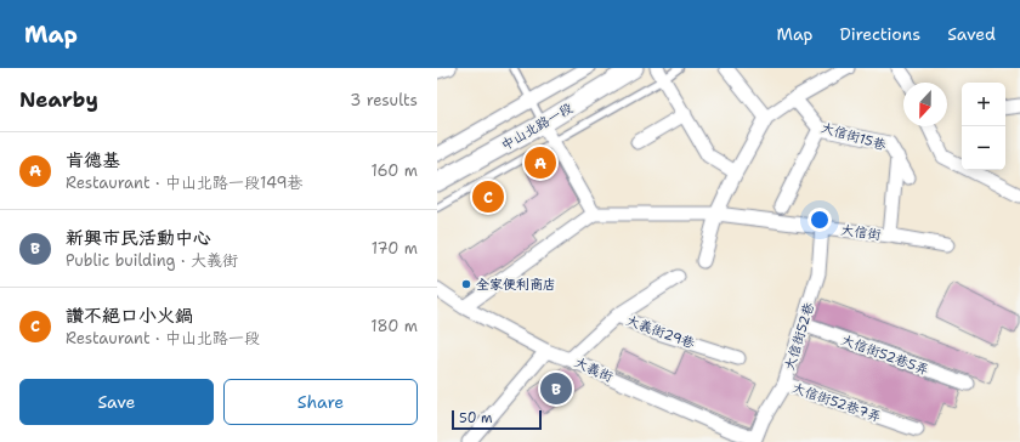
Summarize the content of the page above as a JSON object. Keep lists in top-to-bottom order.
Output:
{
  "streets": {
    "main road": ["中山北路一段"],
    "street": [
      "大信街15巷",
      "大信街",
      "大義街29巷",
      "大信街52巷",
      "大信街52巷5弄",
      "大義街",
      "大信街52巷7弄"
    ]
  },
  "crossings": [
    ["大信街", "大信街52巷"],
    ["大義街29巷", "大義街"],
    ["大信街52巷", "大信街52巷5弄"],
    ["大信街52巷", "大義街"],
    ["大信街52巷", "大信街52巷7弄"]
  ],
  "places": ["全家便利商店"],
  "scale_bar": "50 m",
  "north": "bottom",
  "page": {
    "header": "Map",
    "nav": ["Map", "Directions", "Saved"],
    "heading": ["Nearby", "3 results"],
    "map_buttons": ["+", "−"],
    "list": [
      {
        "mark": "A",
        "name": "肯德基",
        "note": "Restaurant · 中山北路一段149巷",
        "value": "160 m"
      },
      {
        "mark": "B",
        "name": "新興市民活動中心",
        "note": "Public building · 大義街",
        "value": "170 m"
      },
      {
        "mark": "C",
        "name": "讚不絕口小火鍋",
        "note": "Restaurant · 中山北路一段",
        "value": "180 m"
      }
    ],
    "pins": ["A", "C", "B"],
    "buttons": ["Save", "Share"],
    "scale": "50 m"
  }
}
